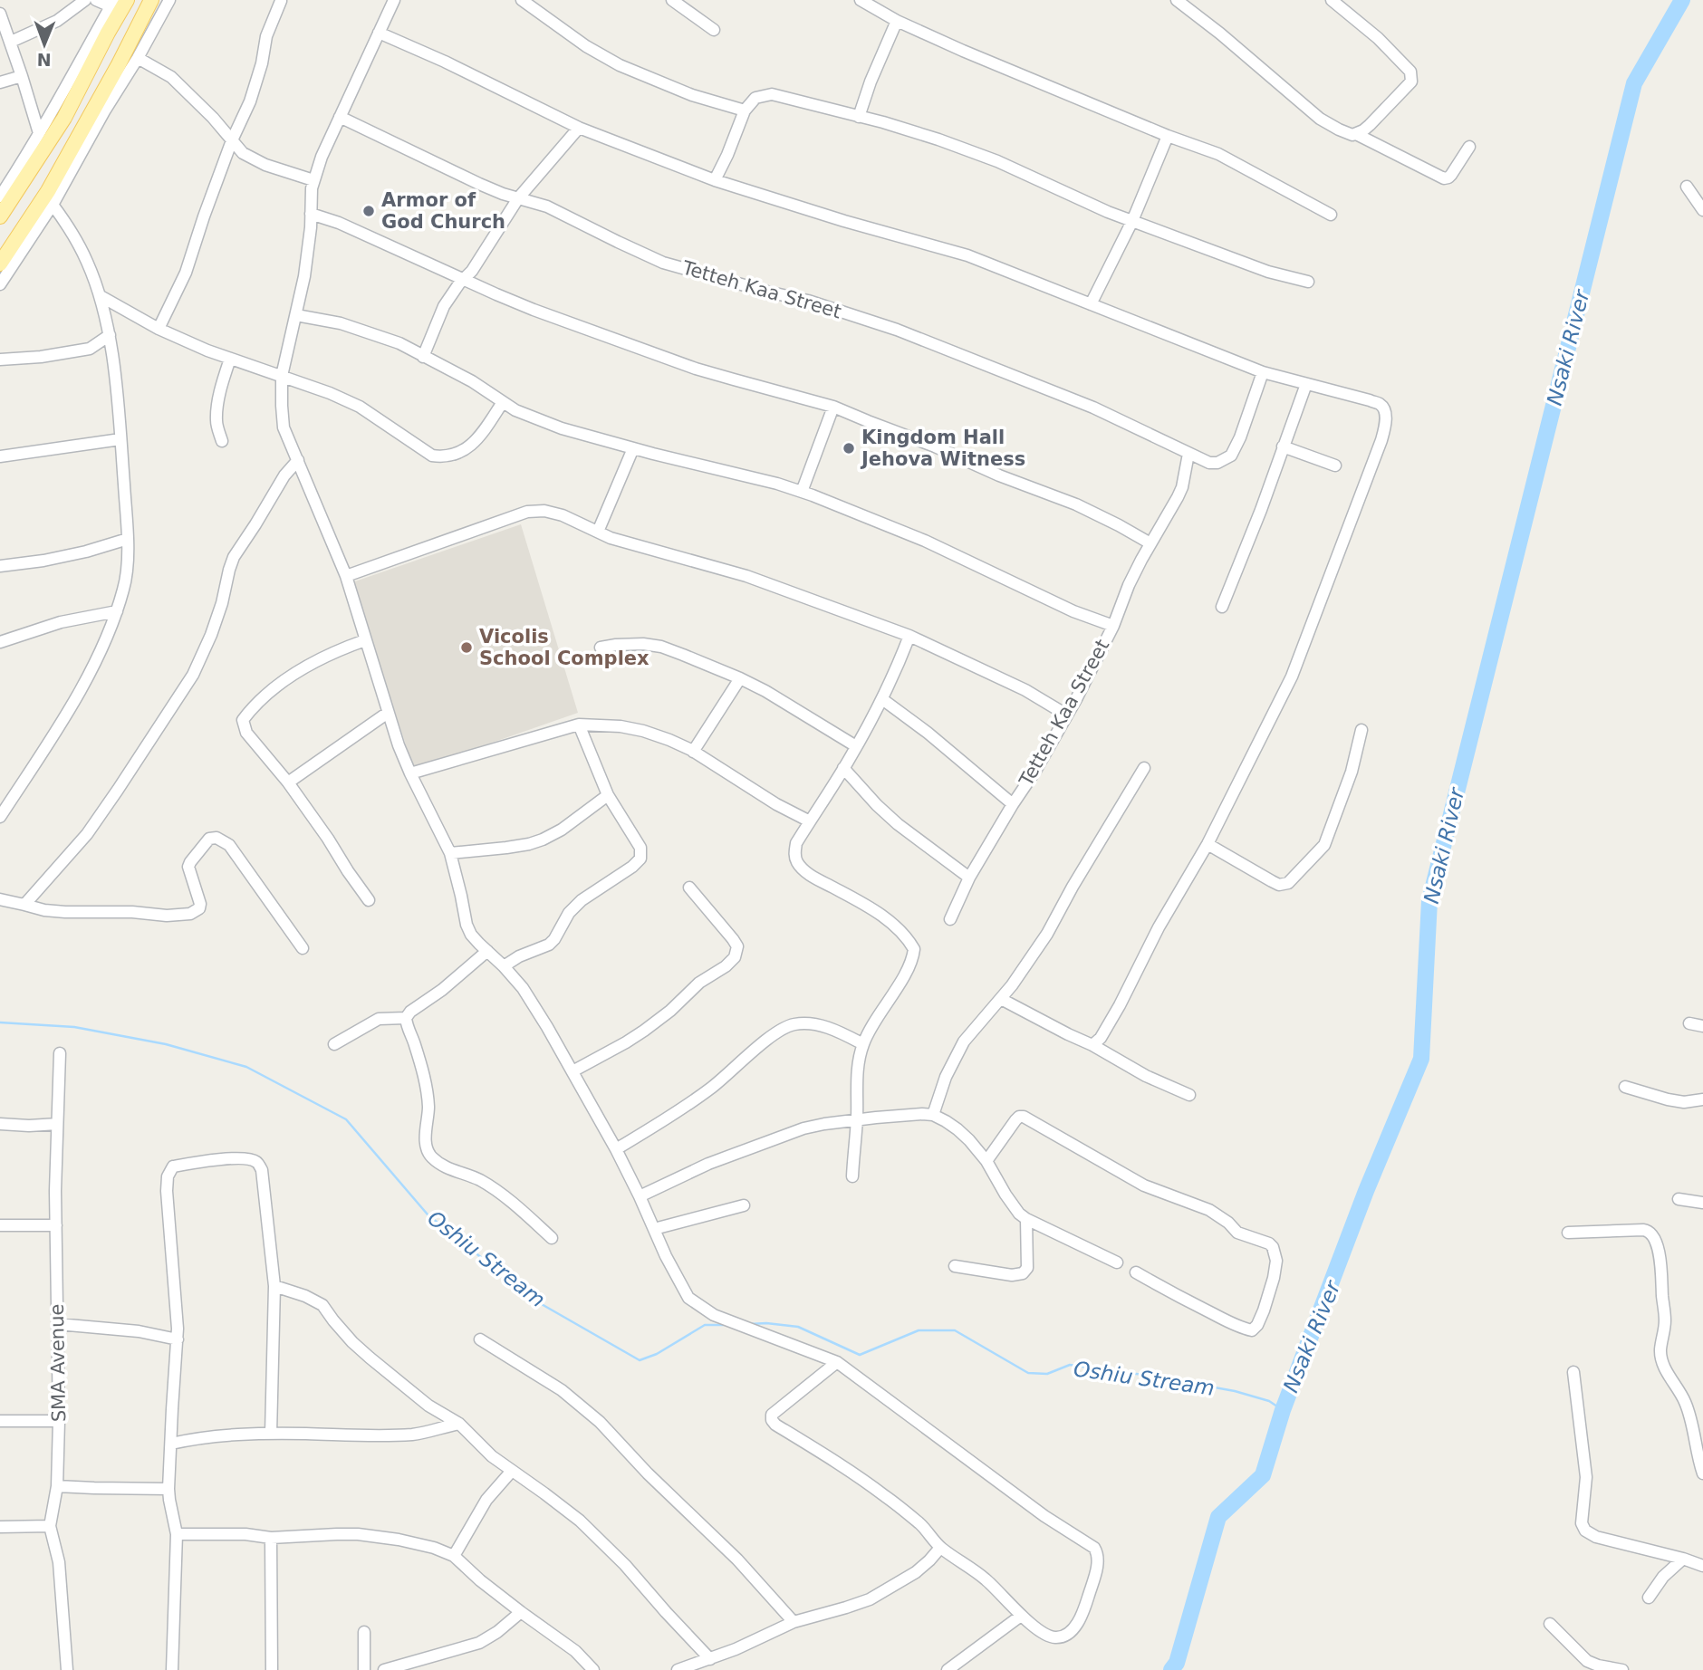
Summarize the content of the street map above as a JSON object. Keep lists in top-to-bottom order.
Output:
{
  "streets": {
    "street": ["Tetteh Kaa Street", "SMA Avenue"]
  },
  "water": ["Nsaki River", "Oshiu Stream"],
  "places": ["Armor of God Church", "Kingdom Hall Jehova Witness", "Vicolis School Complex"],
  "north": "bottom"
}
